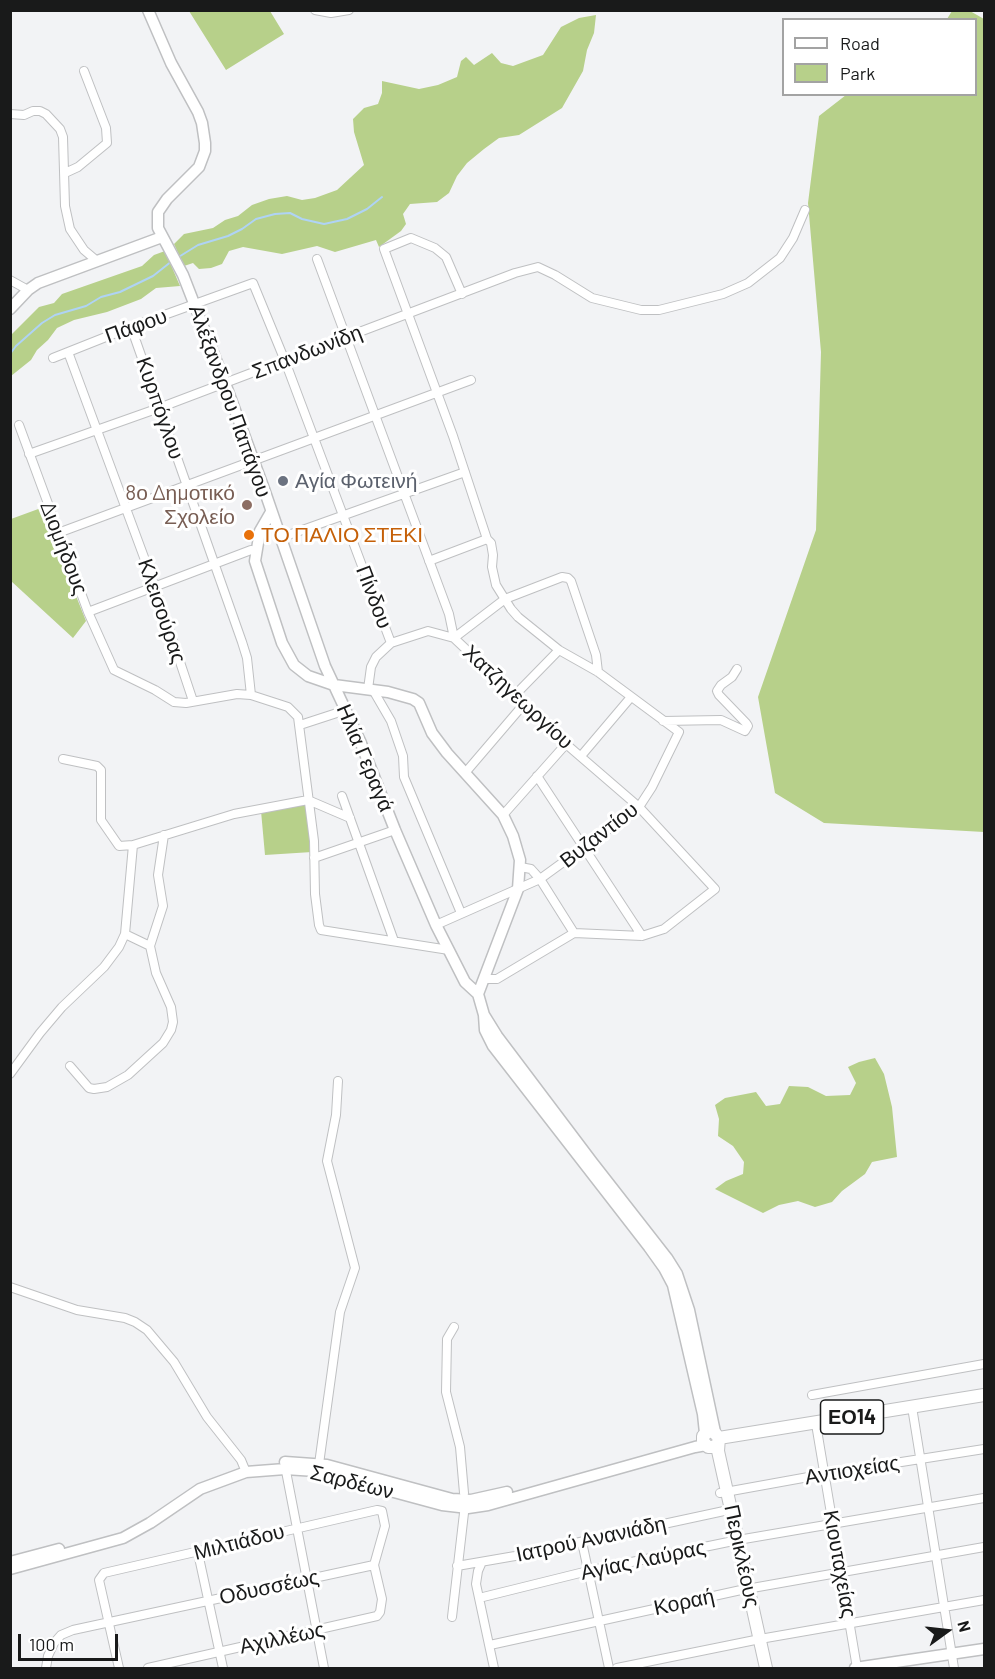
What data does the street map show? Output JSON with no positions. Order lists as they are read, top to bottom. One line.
{"streets":{"main road":["ΕΟ14","Σαρδέων","Περικλέους"],"street":["Πάφου","Σπανδωνίδη","Αλέξανδρου Παπάγου","Κυρπόγλου","Διομήδους","Πίνδου","Κλεισούρας","Χατζηγεωργίου","Ηλία Γεραγά","Βυζαντίου","Αντιοχείας","Ιατρού Ανανιάδη","Μιλτιάδου","Αγίας Λαύρας","Κιουταχείας","Οδυσσέως","Κοραή","Αχιλλέως"]},"crossings":[["Πάφου","Αλέξανδρου Παπάγου"],["Πάφου","Κυρπόγλου"],["Πάφου","Πίνδου"],["Πάφου","Κλεισούρας"],["Σπανδωνίδη","Αλέξανδρου Παπάγου"],["Σπανδωνίδη","Κυρπόγλου"],["Σπανδωνίδη","Διομήδους"],["Σπανδωνίδη","Πίνδου"],["Σπανδωνίδη","Κλεισούρας"],["Σπανδωνίδη","Χατζηγεωργίου"],["Αλέξανδρου Παπάγου","Ηλία Γεραγά"],["Αλέξανδρου Παπάγου","Βυζαντίου"],["Διομήδους","Κλεισούρας"],["Χατζηγεωργίου","Βυζαντίου"],["Ηλία Γεραγά","Βυζαντίου"],["Αντιοχείας","Περικλέους"],["Αντιοχείας","Κιουταχείας"],["Σαρδέων","Περικλέους"],["Σαρδέων","Κιουταχείας"],["Ιατρού Ανανιάδη","Περικλέους"],["Μιλτιάδου","Οδυσσέως"],["Μιλτιάδου","Αχιλλέως"],["Περικλέους","Αγίας Λαύρας"],["Περικλέους","Κοραή"],["Αγίας Λαύρας","Κιουταχείας"],["Κιουταχείας","Κοραή"],["Οδυσσέως","Αχιλλέως"]],"places":["Αγία Φωτεινή","8ο Δημοτικό Σχολείο","ΤΟ ΠΑΛΙΟ ΣΤΕΚΙ"],"legend":["Road","Park"],"scale_bar":"100 m","north":"right"}
